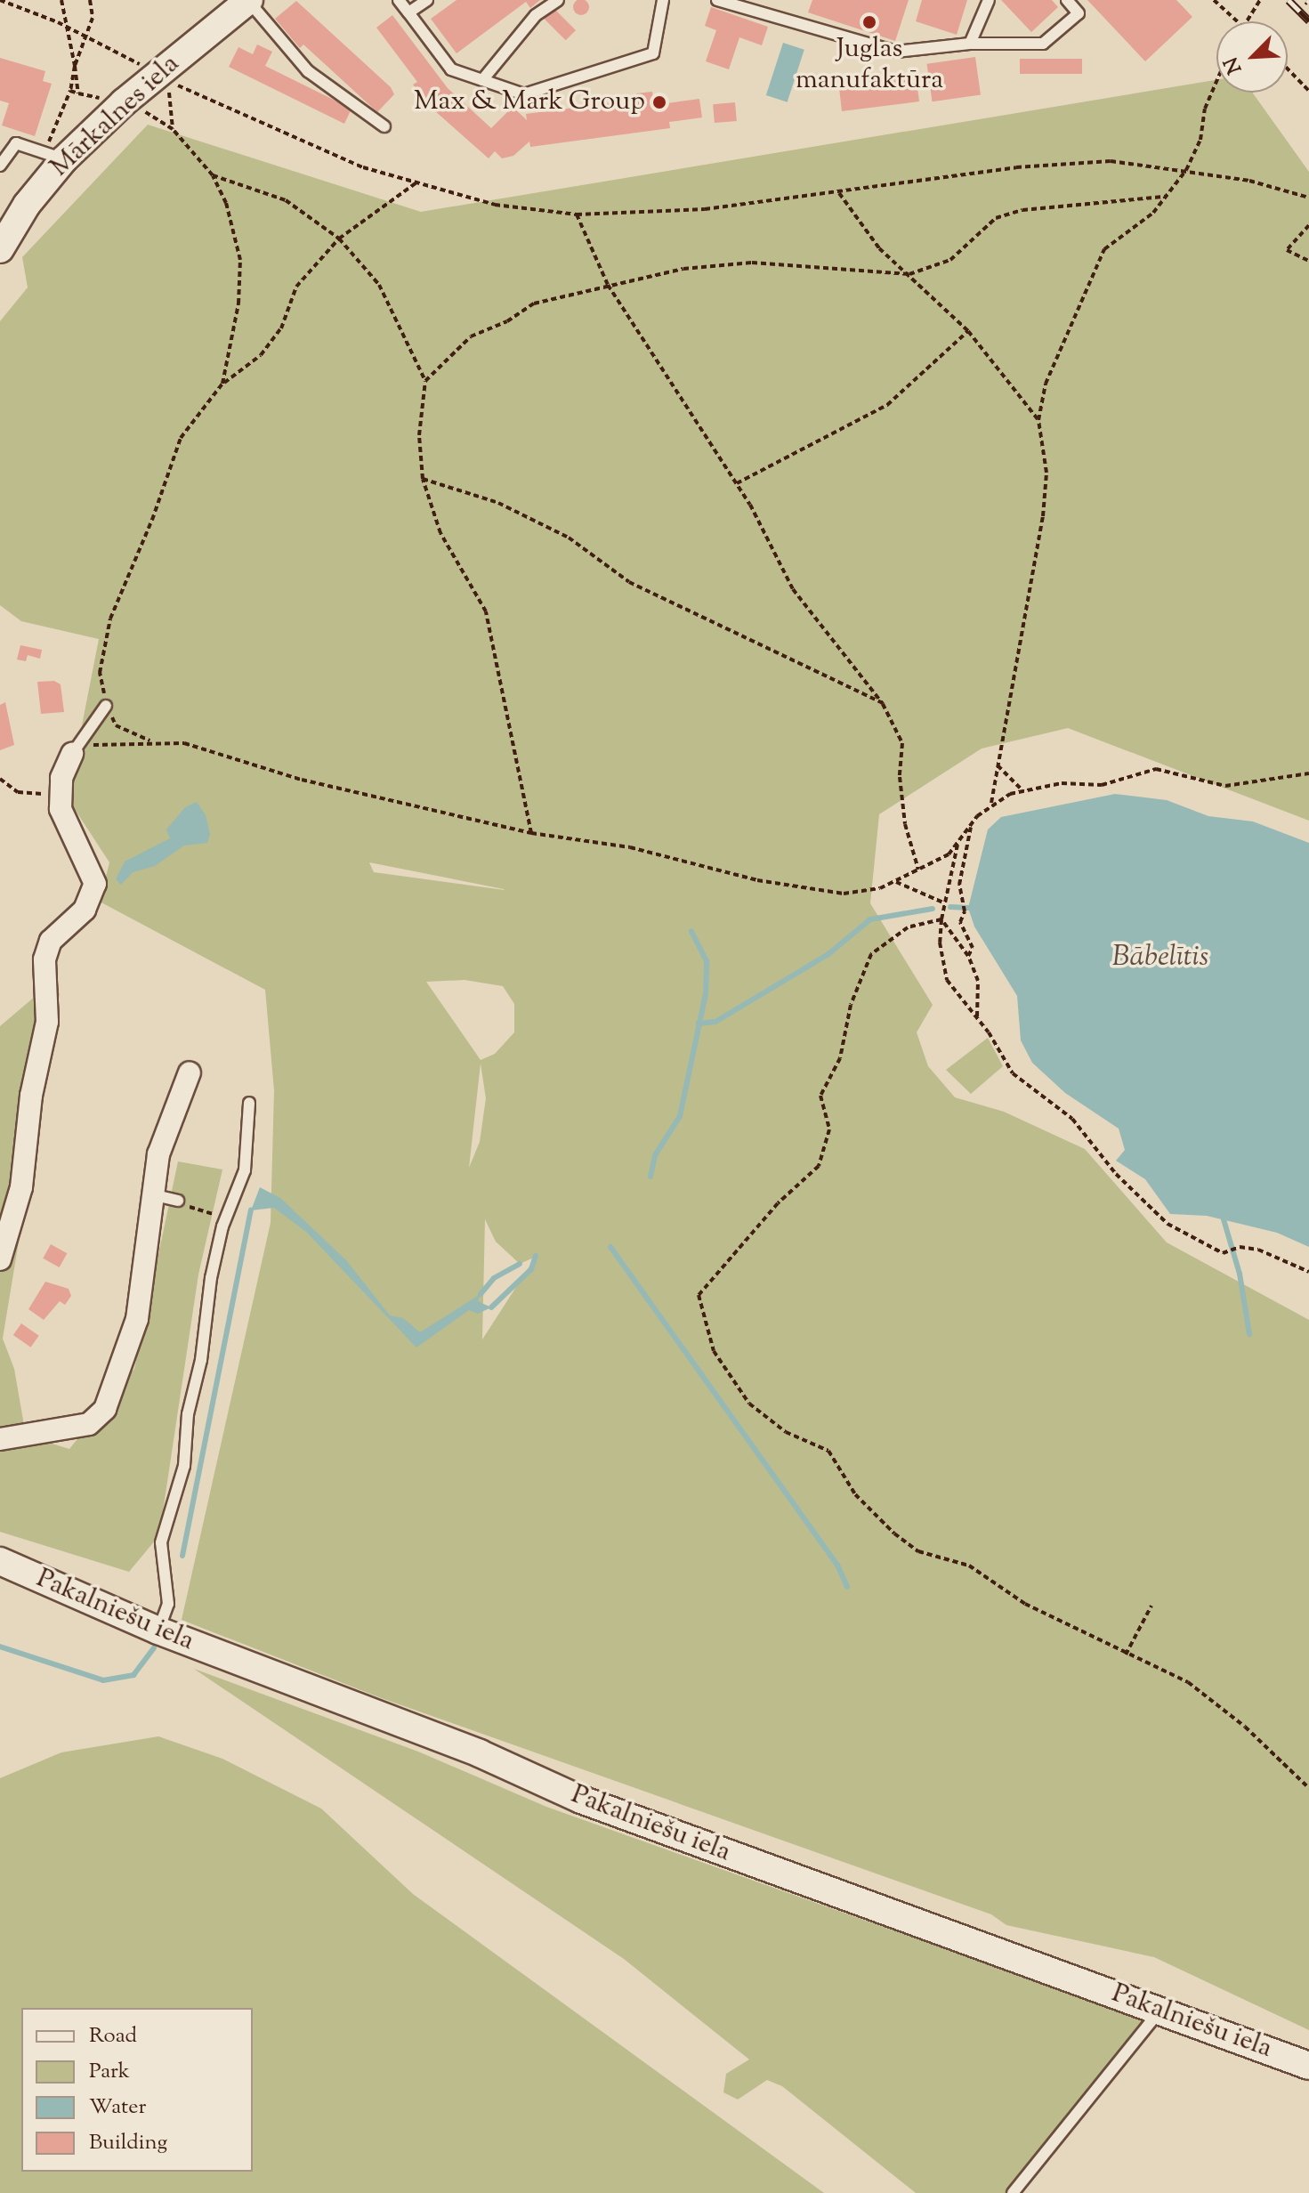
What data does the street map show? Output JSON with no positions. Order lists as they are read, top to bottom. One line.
{"streets":{"street":["Mārkalnes iela","Pakalniešu iela"]},"water":["Bābelītis"],"places":["Juglas manufaktūra","Max & Mark Group"],"legend":["Road","Park","Water","Building"],"north":"bottom left"}
